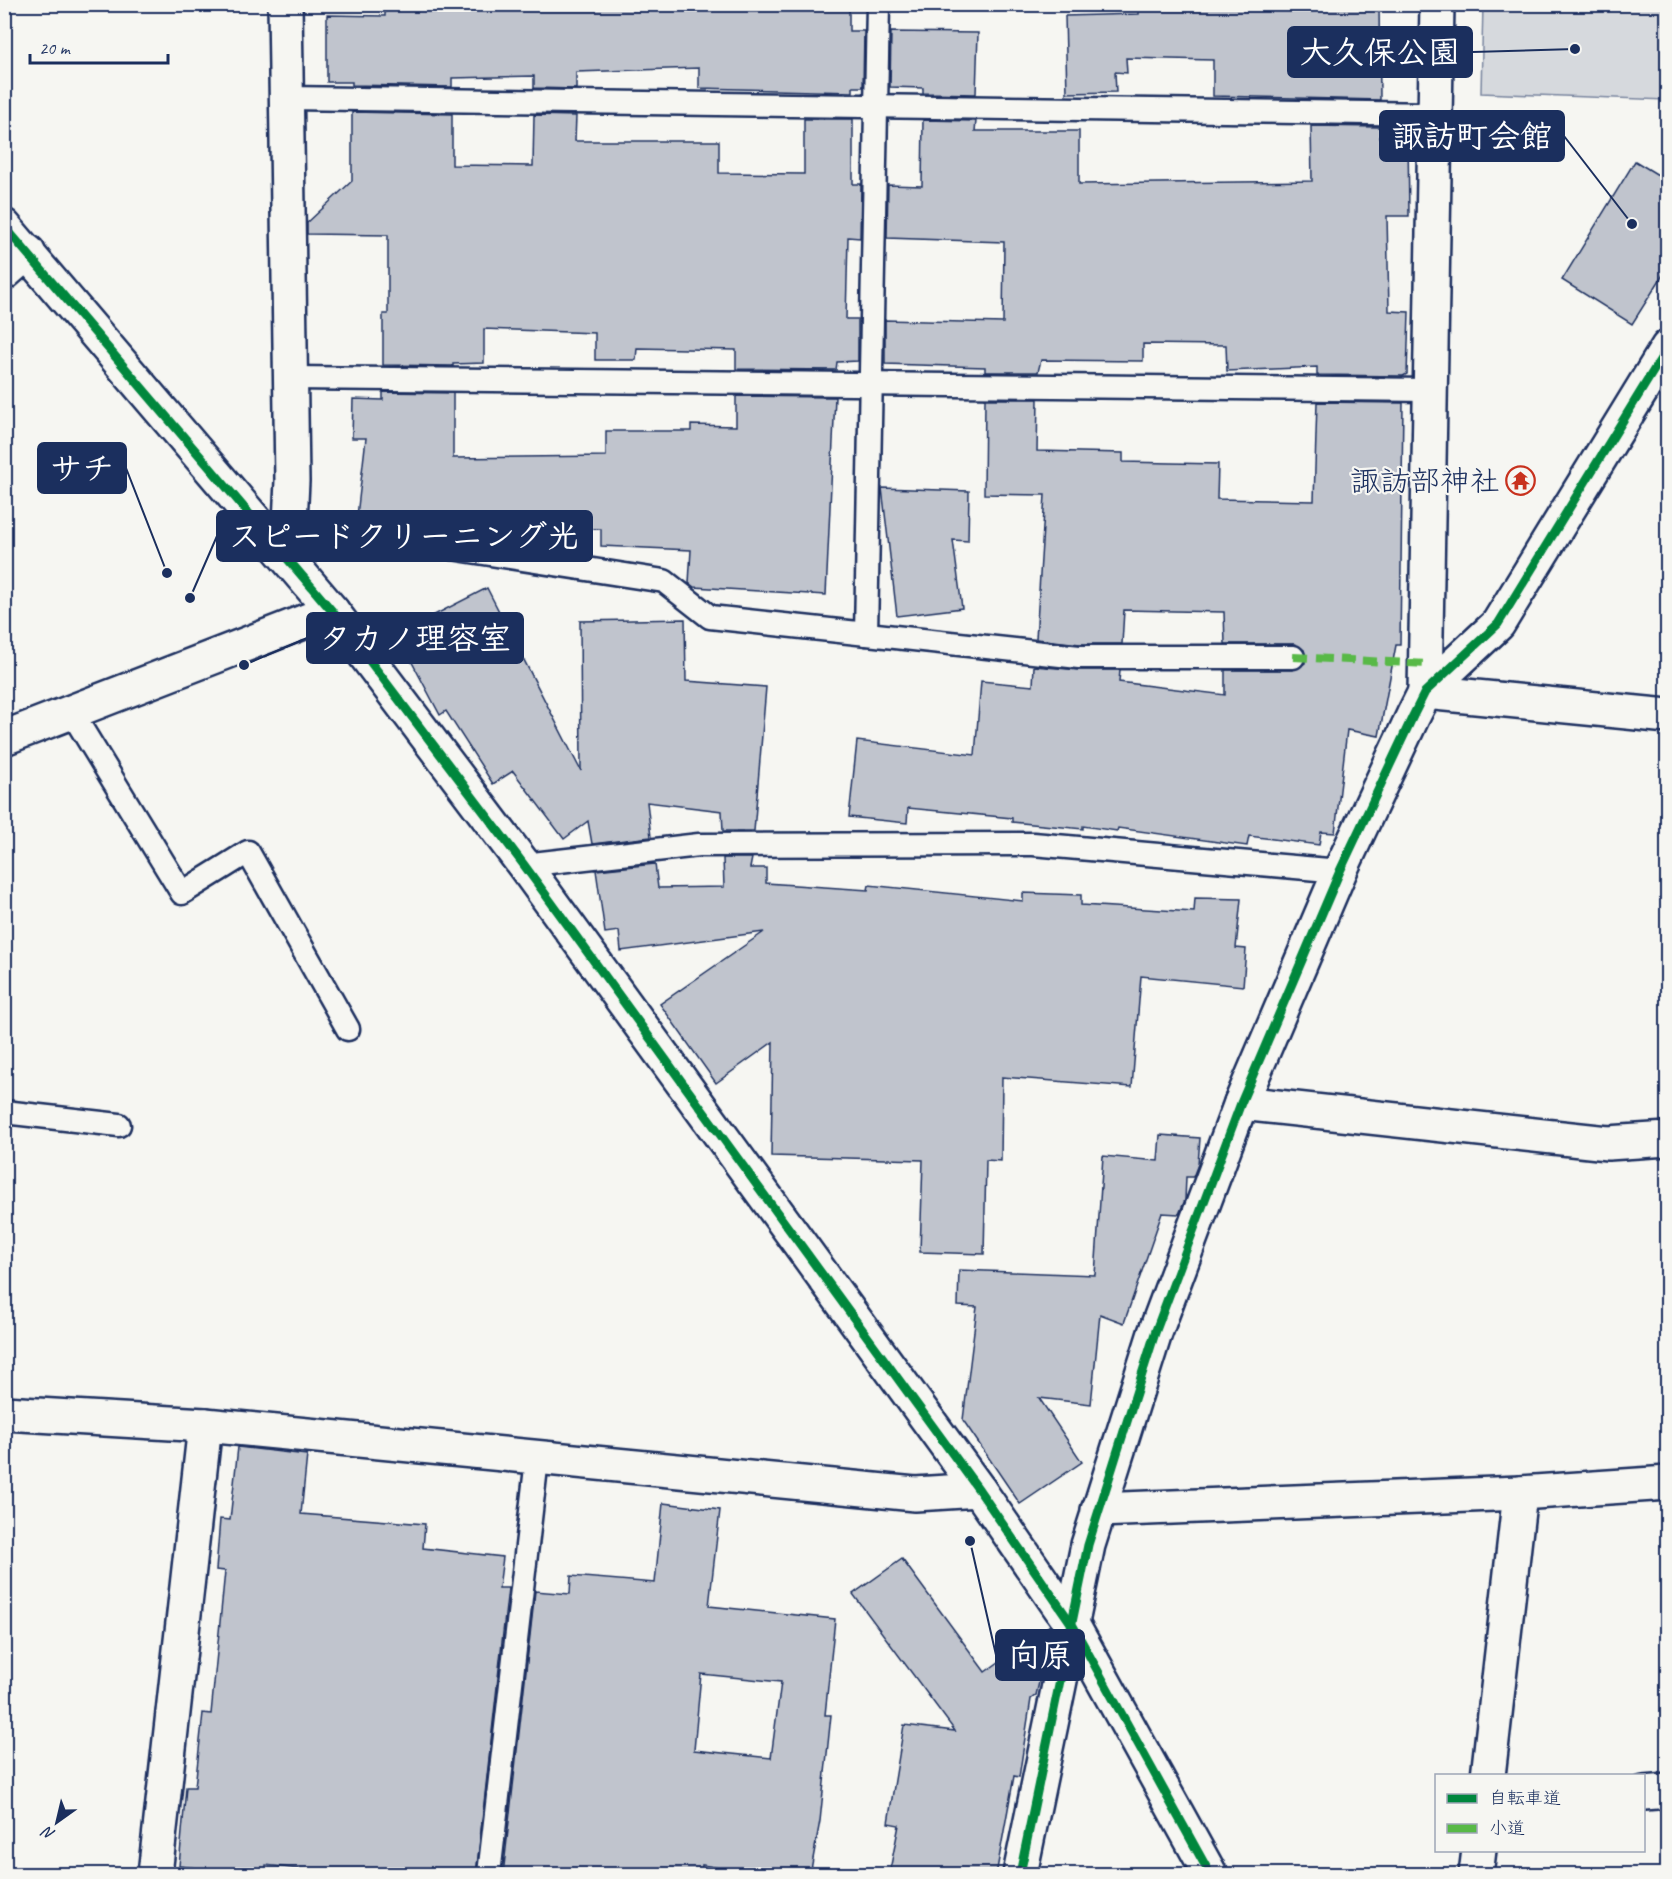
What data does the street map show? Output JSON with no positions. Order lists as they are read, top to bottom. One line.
{"places":{"other":["大久保公園","諏訪町会館","サチ","スピードクリーニング光","タカノ理容室","向原"],"temple":["諏訪部神社"]},"legend":["自転車道","小道"],"scale_bar":"20 m","north":"bottom left"}
